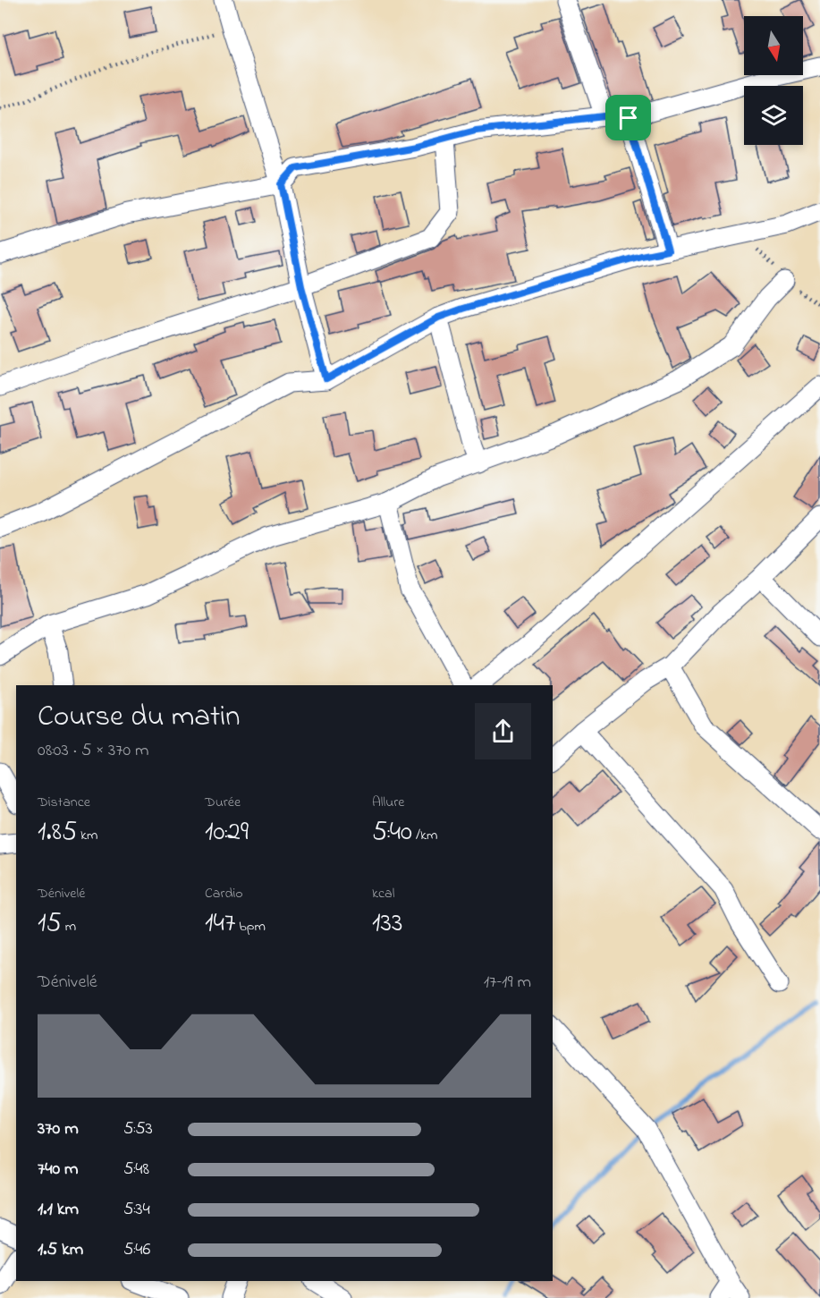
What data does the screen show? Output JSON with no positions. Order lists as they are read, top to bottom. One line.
{"north":"bottom","page":{"heading":["Course du matin","08:03 · 5 × 370 m"],"stats":[["Distance","1.85 km"],["Durée","10:29"],["Allure","5:40 /km"],["Dénivelé","15 m"],["Cardio","147 bpm"],["kcal","133"]],"chart":["Dénivelé","17–19 m"],"list":[{"name":"370 m","note":"5:53"},{"name":"740 m","note":"5:48"},{"name":"1.1 km","note":"5:34"},{"name":"1.5 km","note":"5:46"}]}}
